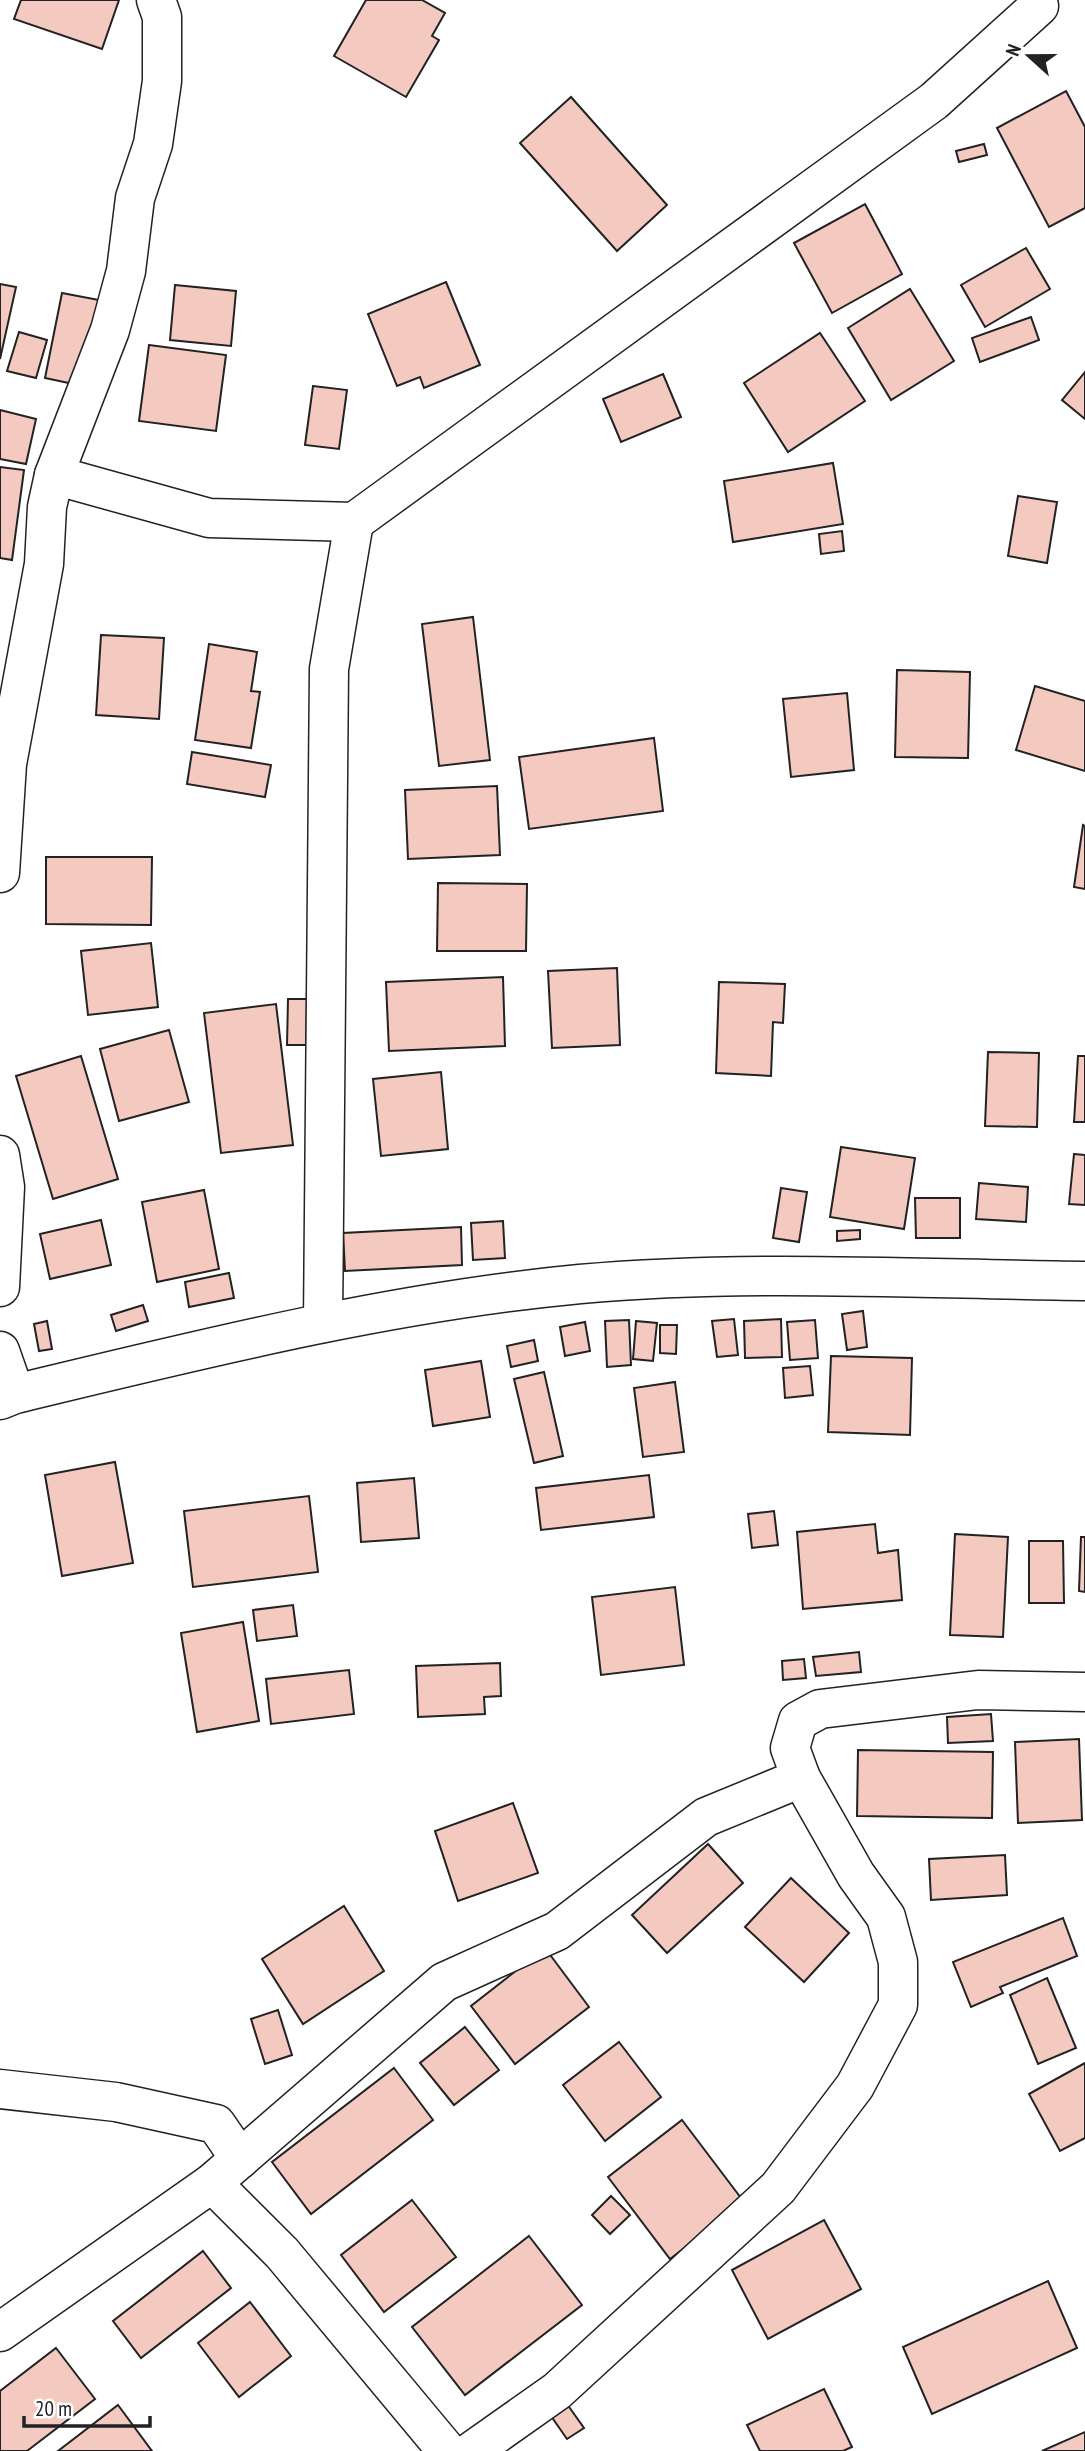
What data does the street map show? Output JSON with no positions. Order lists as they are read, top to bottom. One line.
{"scale_bar":"20 m","north":"left"}
